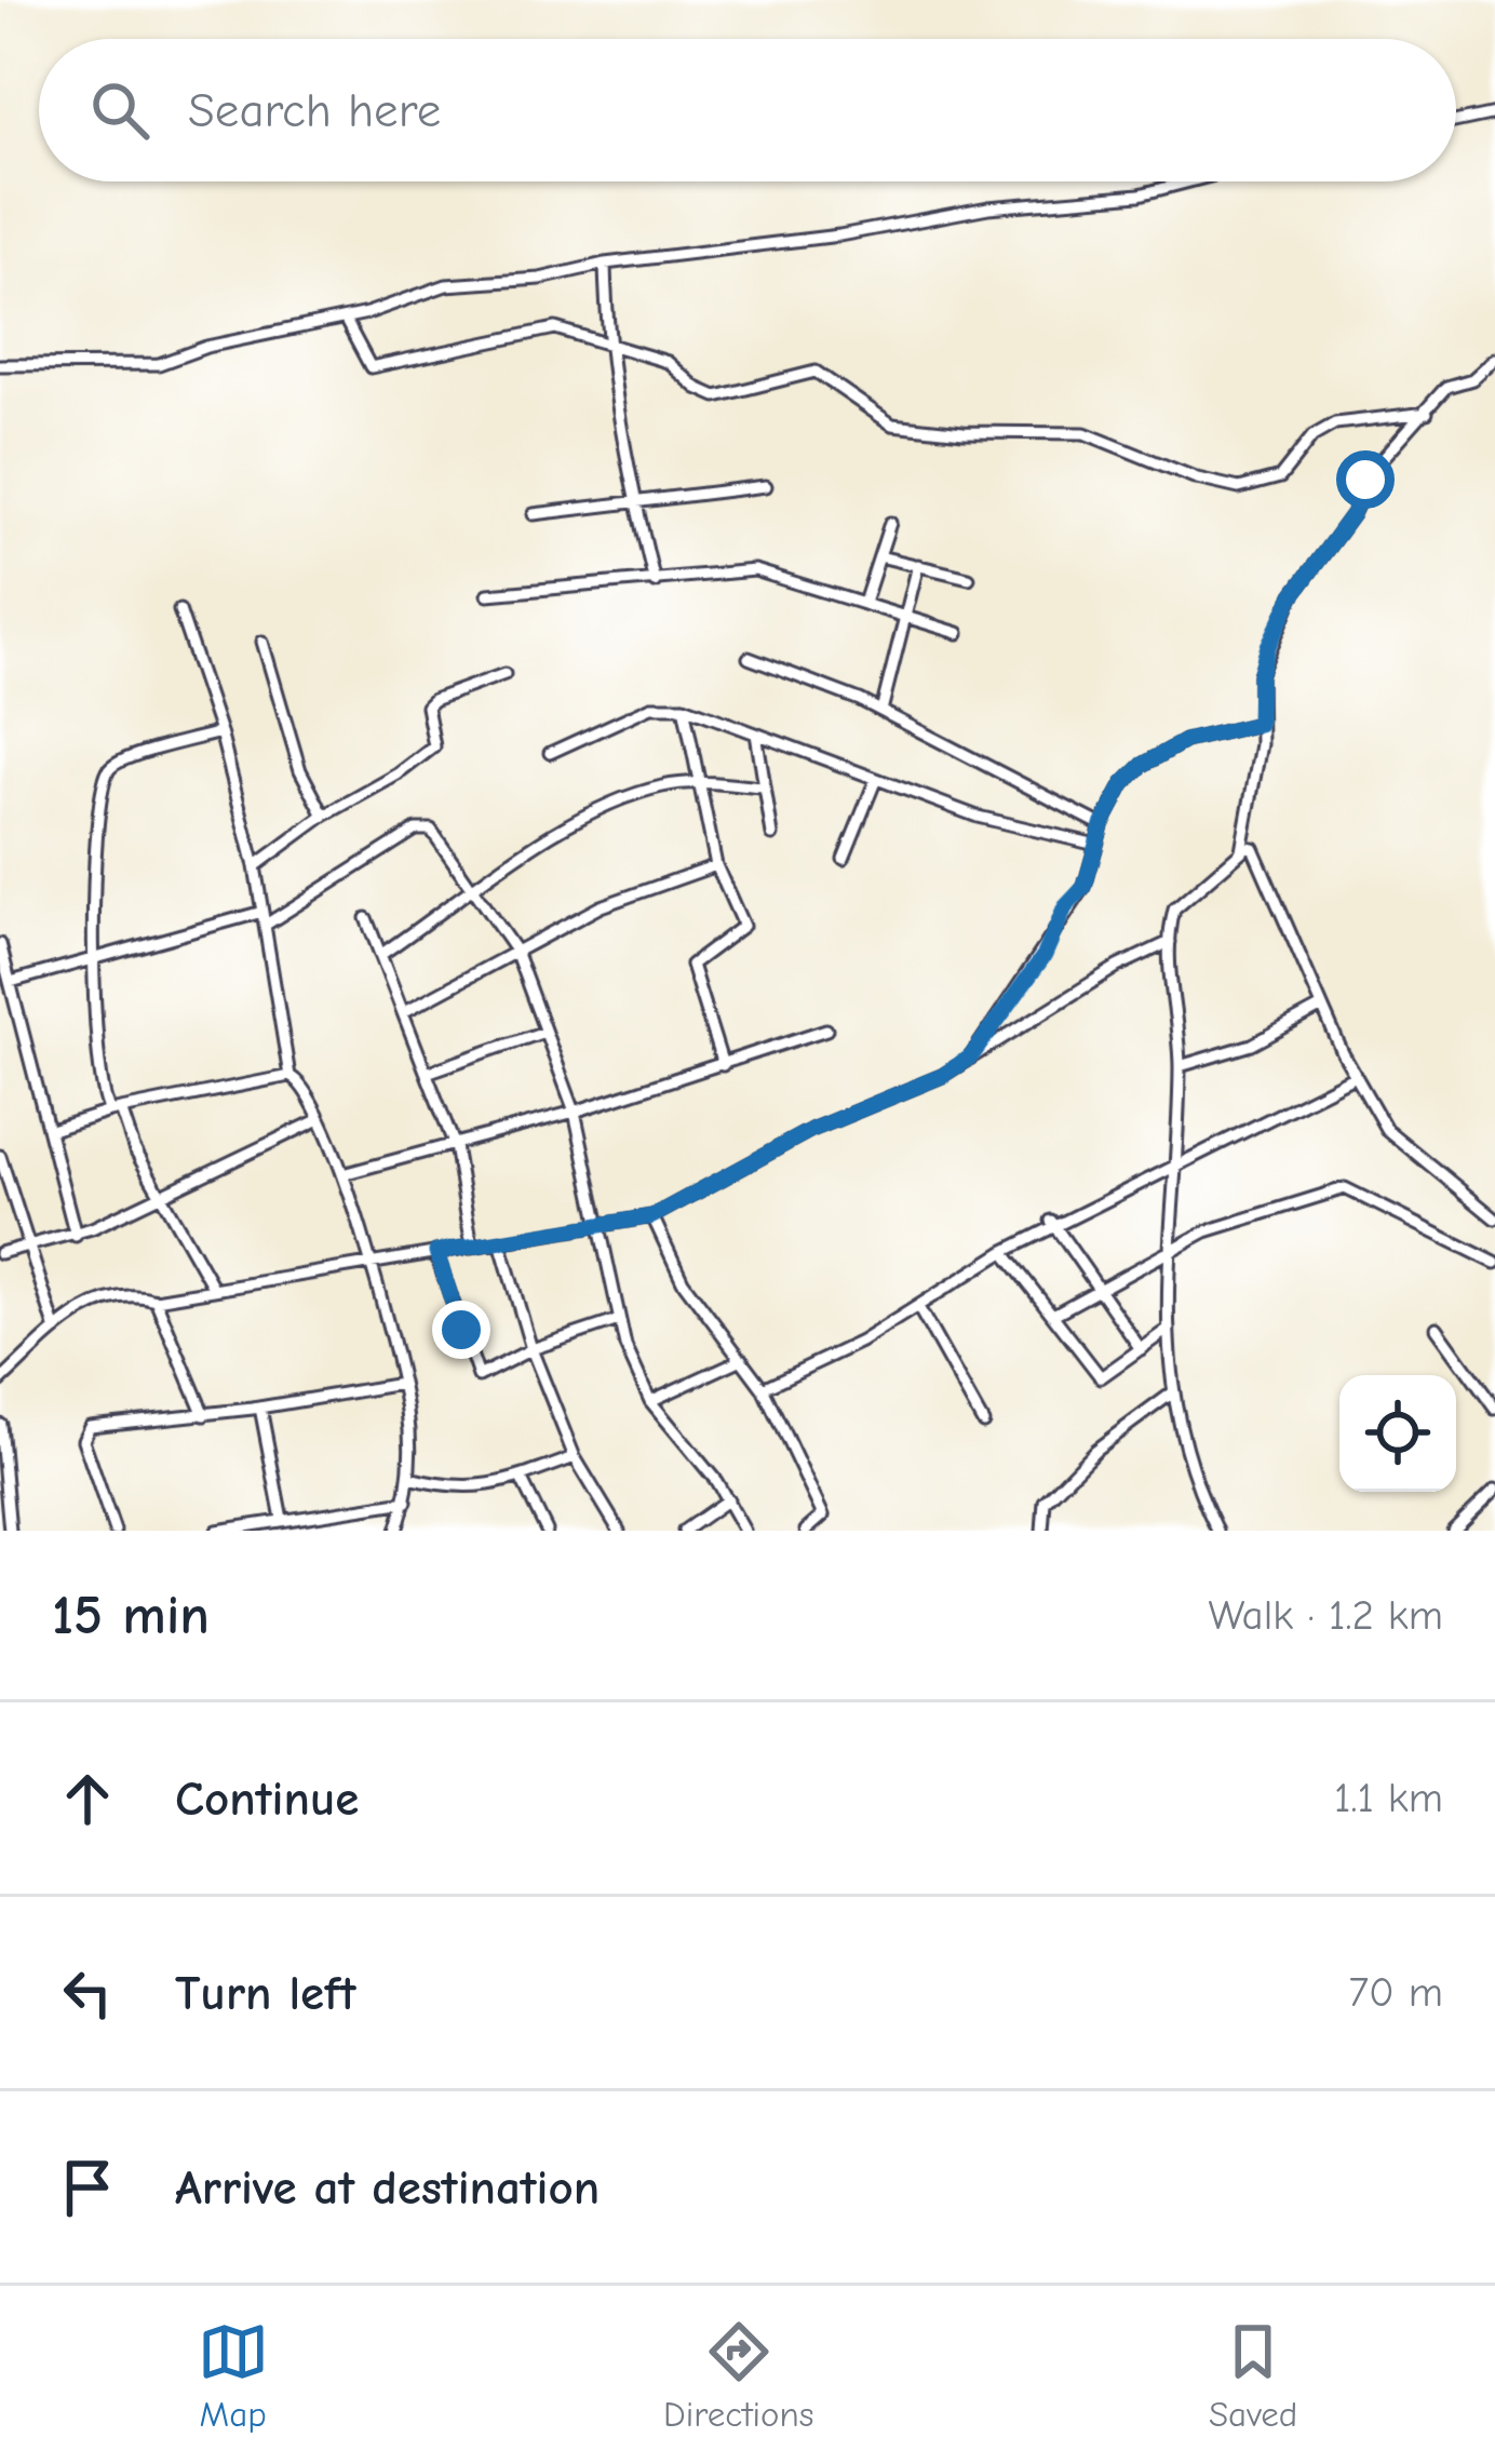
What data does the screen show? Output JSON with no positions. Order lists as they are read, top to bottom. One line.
{"page":{"search":"Search here","heading":["15 min","Walk · 1.2 km"],"list":[["Continue","1.1 km"],["Turn left","70 m"],"Arrive at destination"],"nav":["Map","Directions","Saved"]}}
